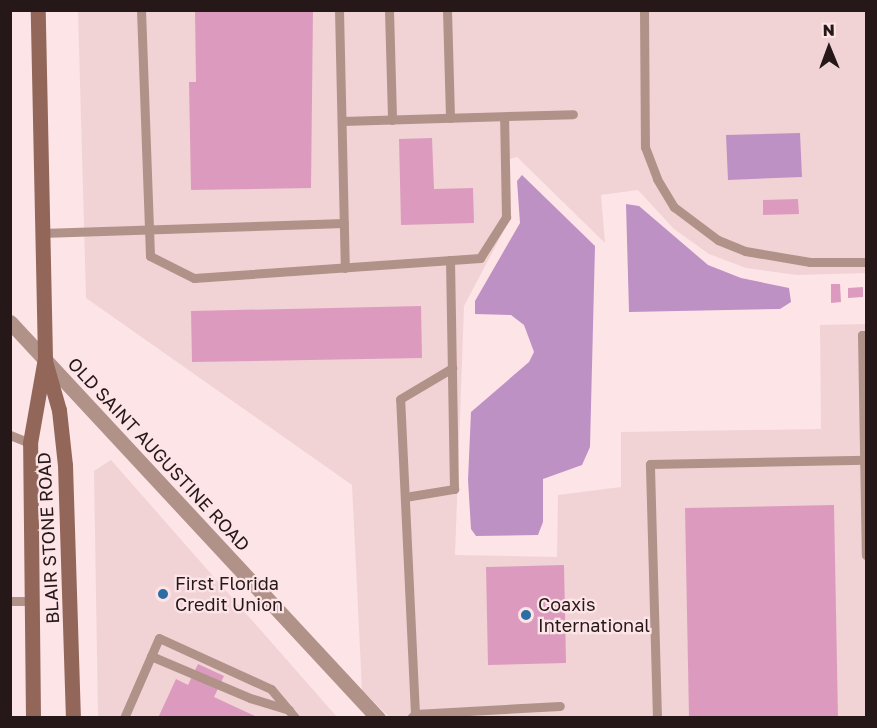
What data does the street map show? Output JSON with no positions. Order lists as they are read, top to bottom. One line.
{"streets":{"main road":["BLAIR STONE ROAD"],"street":["OLD SAINT AUGUSTINE ROAD"]},"crossings":[["OLD SAINT AUGUSTINE ROAD","BLAIR STONE ROAD"]],"places":["First Florida Credit Union","Coaxis International"],"north":"top"}
